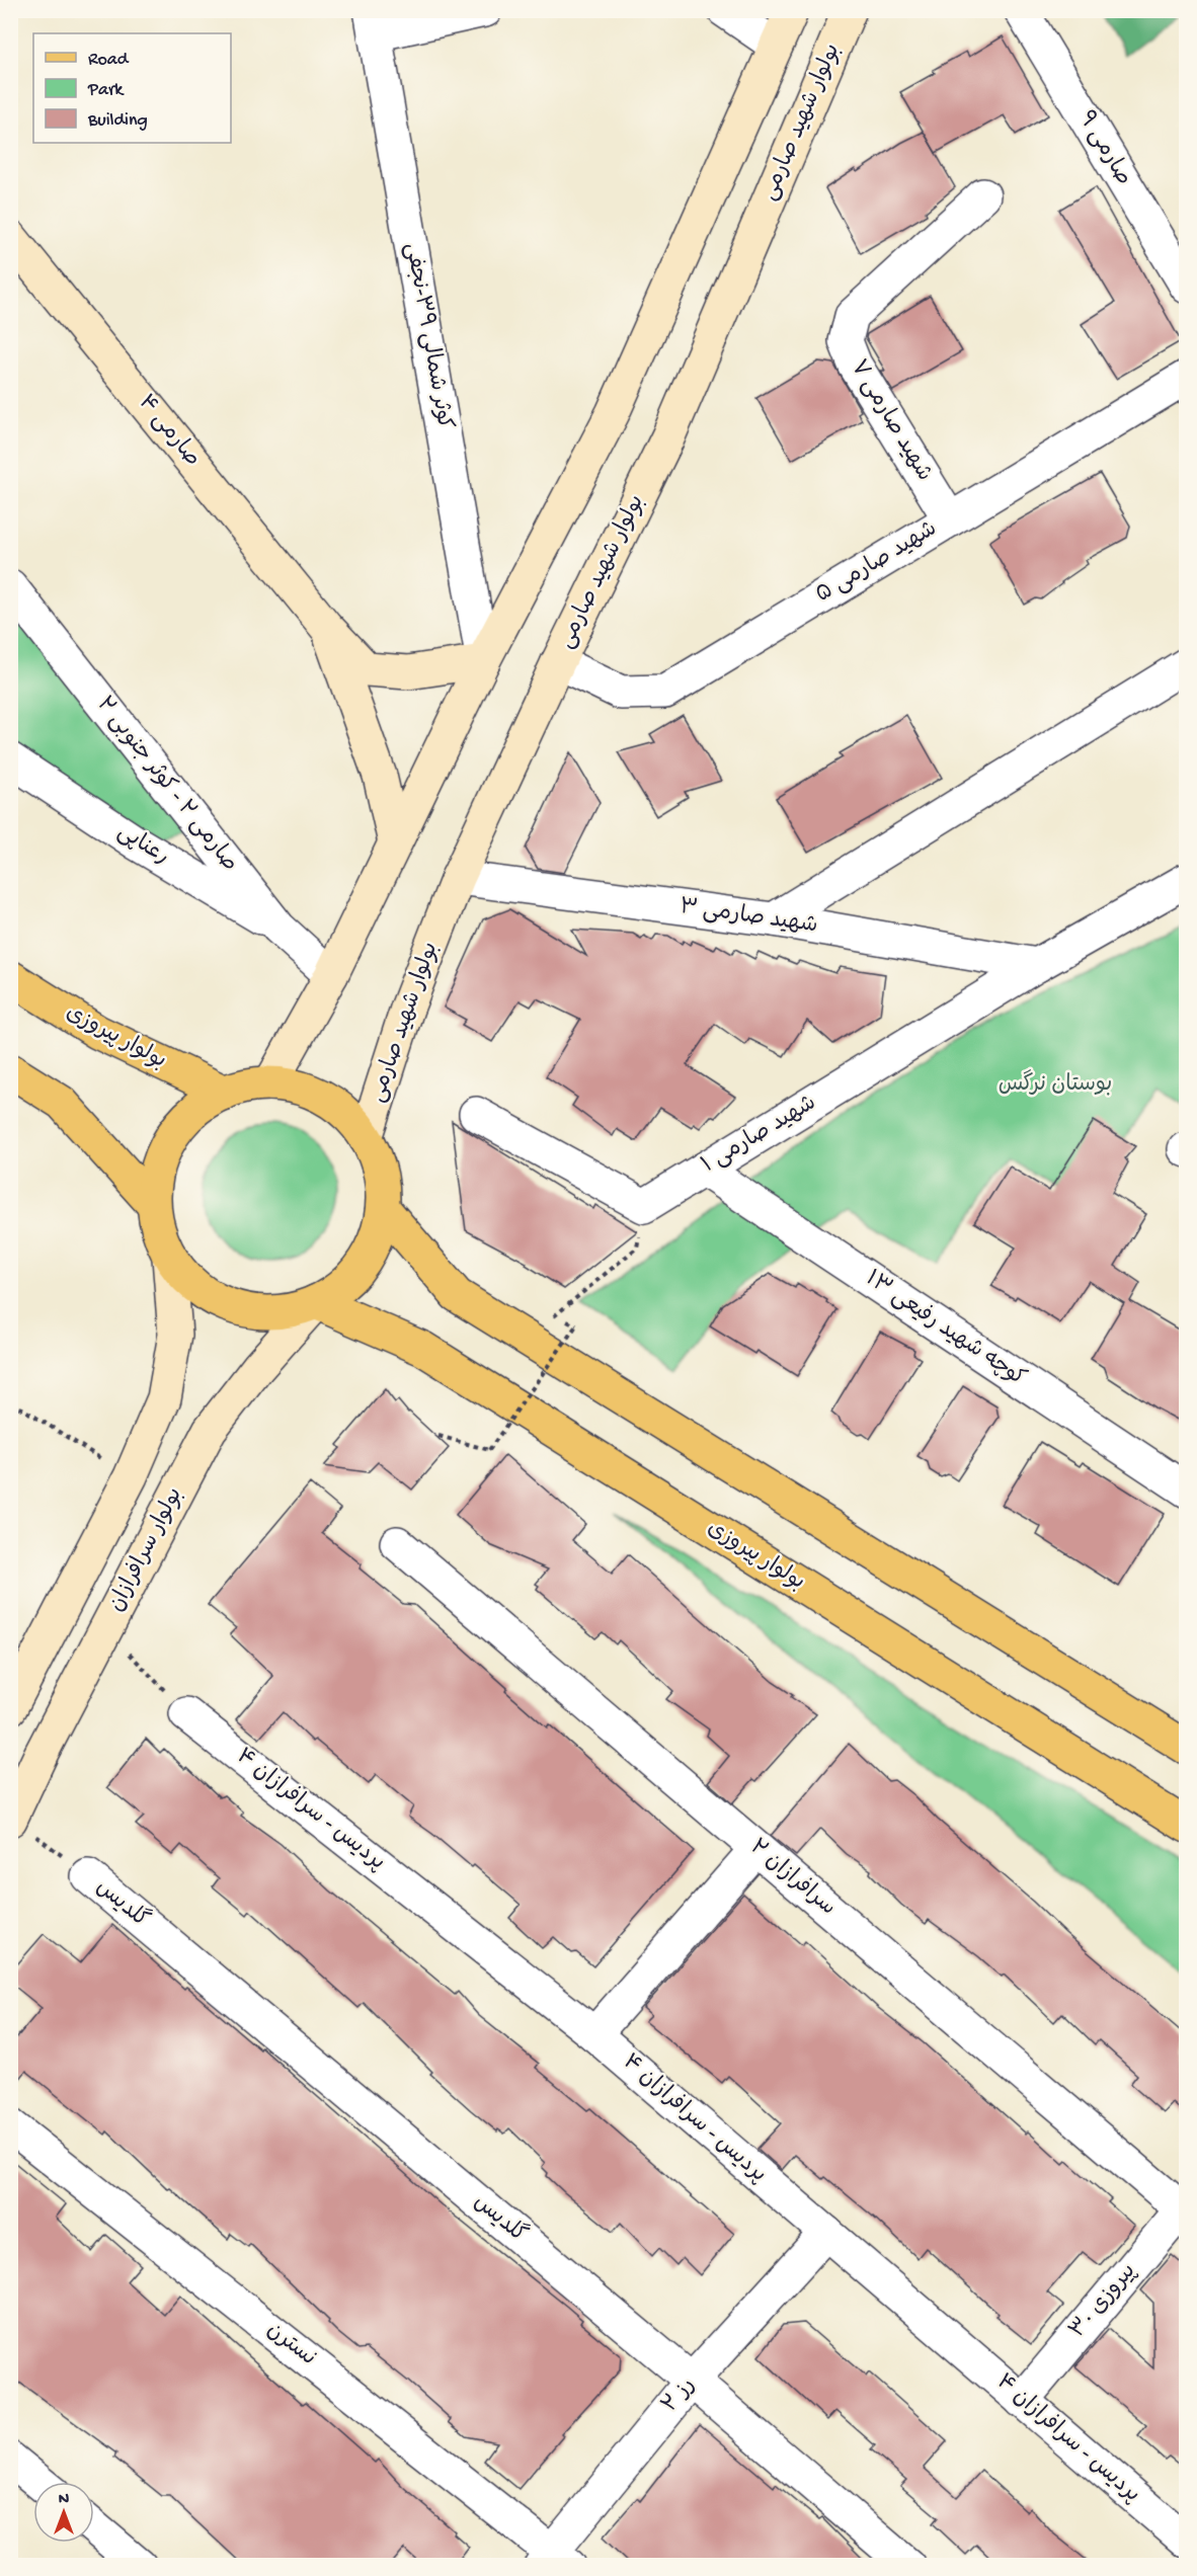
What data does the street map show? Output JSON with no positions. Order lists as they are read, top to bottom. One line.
{"streets":{"main road":["بولوار شهید صارمی","صارمی ۴","بولوار پیروزی","بولوار سرافرازان"],"street":["صارمی ۹","کوثر شمالی ۳۹-نجفی","شهید صارمی ۷","شهید صارمی ۵","صارمی ۲ - کوثر جنوبی ۲","رعناپی","شهید صارمی ۳","شهید صارمی ۱","کوچه شهید رفیعی ۱۳","پردیس - سرافرازان ۴","سرافرازان ۲","گلدیس","پیروزی ۳۰","نسترن","رز ۲"]},"crossings":[["بولوار شهید صارمی","شهید صارمی ۵"],["بولوار شهید صارمی","شهید صارمی ۳"],["کوثر شمالی ۳۹-نجفی","صارمی ۴"],["شهید صارمی ۷","شهید صارمی ۵"],["صارمی ۲ - کوثر جنوبی ۲","رعناپی"],["شهید صارمی ۳","شهید صارمی ۱"],["بولوار پیروزی","بولوار سرافرازان"],["شهید صارمی ۱","کوچه شهید رفیعی ۱۳"],["پردیس - سرافرازان ۴","پیروزی ۳۰"],["پردیس - سرافرازان ۴","رز ۲"],["سرافرازان ۲","پیروزی ۳۰"],["گلدیس","رز ۲"],["نسترن","رز ۲"]],"parks":["بوستان نرگس"],"legend":["Road","Park","Building"],"north":"top"}
